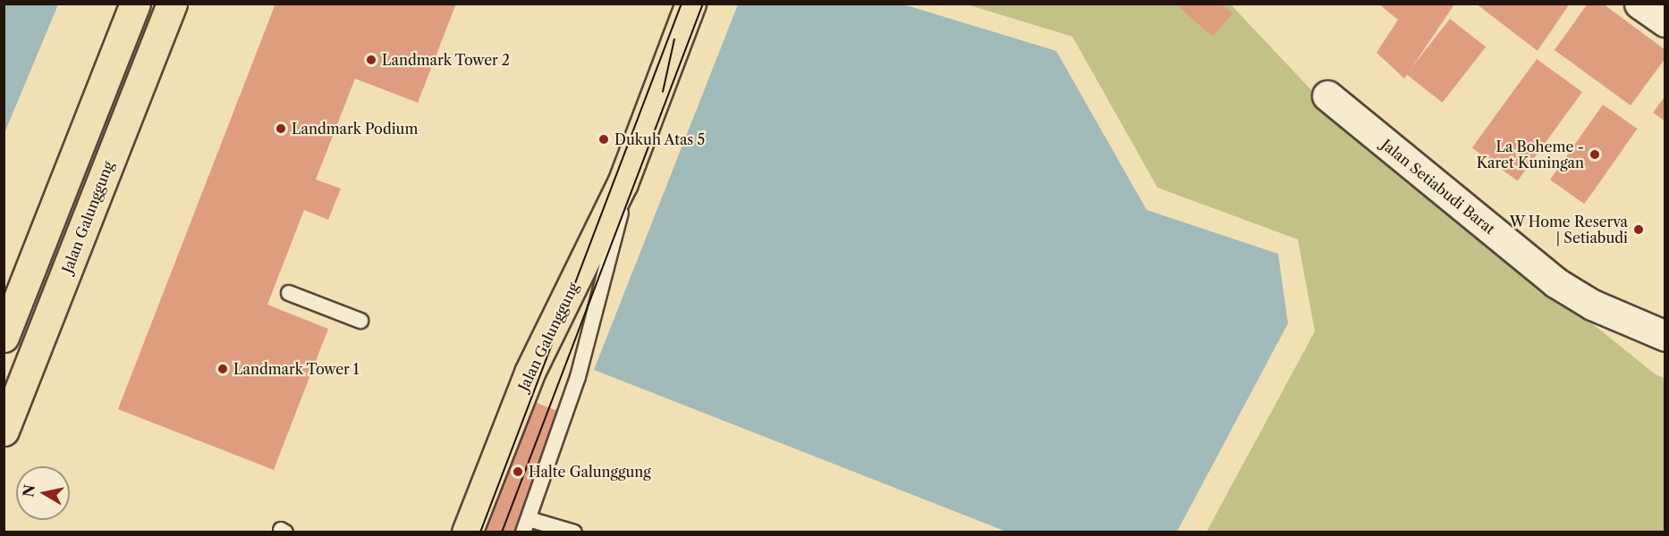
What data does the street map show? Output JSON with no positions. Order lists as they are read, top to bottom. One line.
{"streets":{"main road":["Jalan Galunggung"],"street":["Jalan Setiabudi Barat"]},"places":["Landmark Tower 2","Landmark Podium","Dukuh Atas 5","La Boheme - Karet Kuningan","W Home Reserva | Setiabudi","Landmark Tower 1","Halte Galunggung"],"north":"left"}
